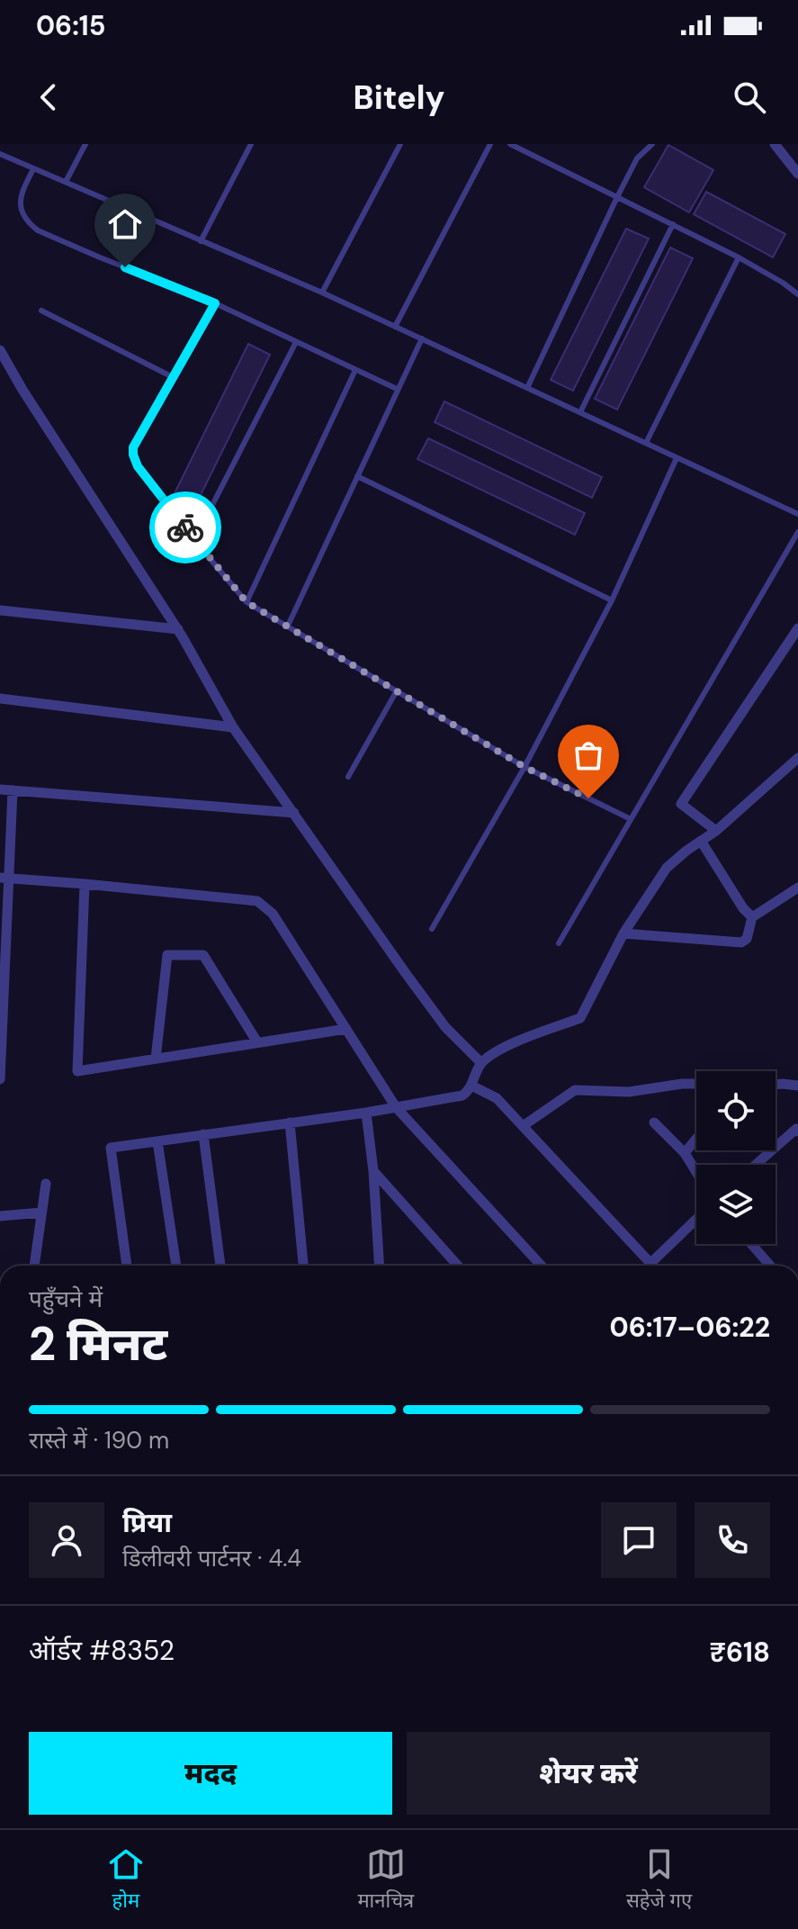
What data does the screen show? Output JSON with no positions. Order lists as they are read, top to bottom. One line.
{"page":{"status":"06:15","header":"Bitely","heading":["2 मिनट","पहुँचने में","06:17–06:22"],"panel":["प्रिया","डिलीवरी पार्टनर · 4.4","ऑर्डर #8352","₹618"],"bar":"रास्ते में · 190 m","buttons":["मदद","शेयर करें"],"tabs":["होम","मानचित्र","सहेजे गए"]}}
